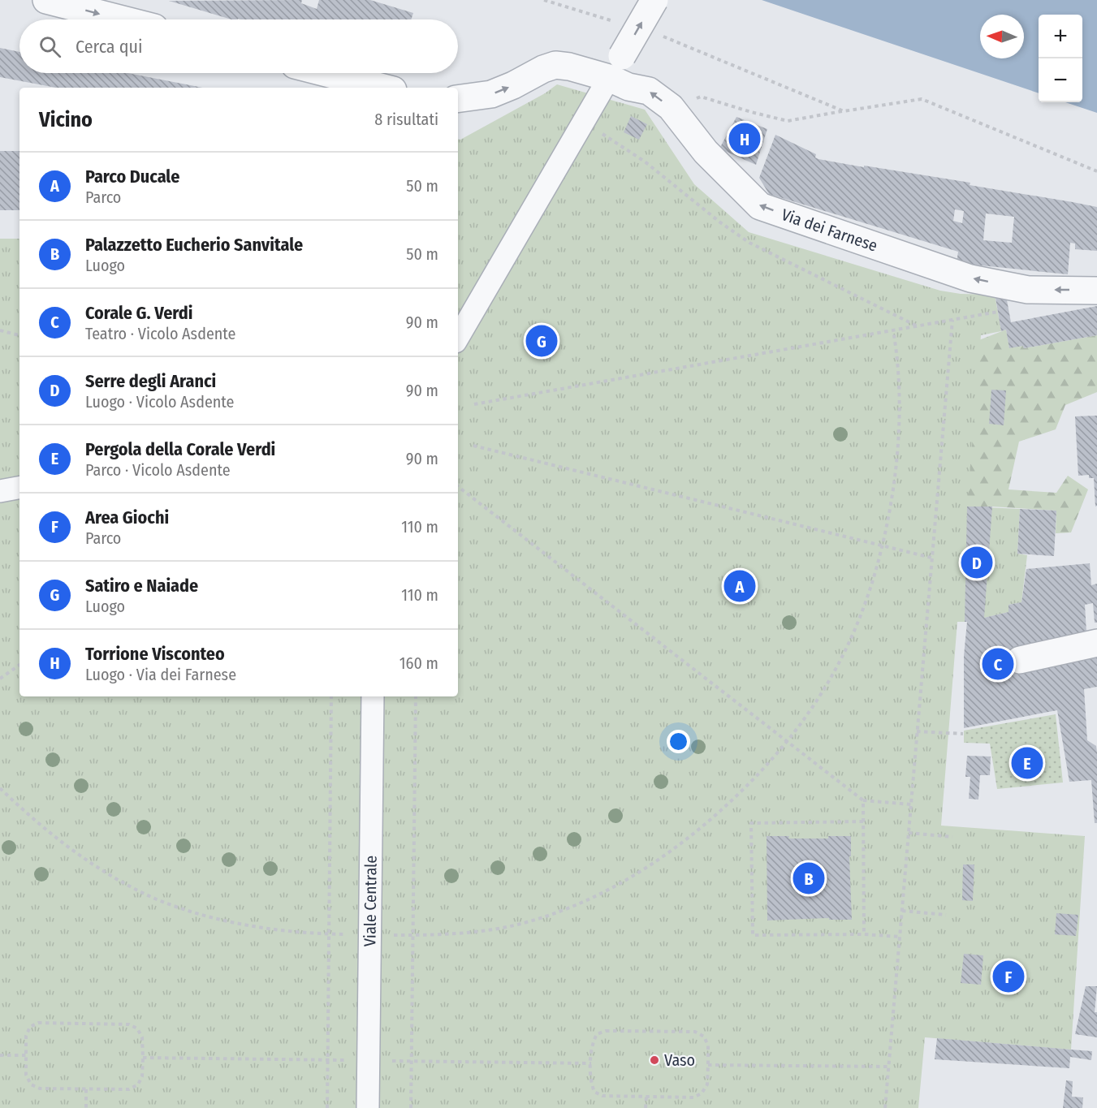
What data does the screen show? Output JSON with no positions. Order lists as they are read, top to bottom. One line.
{"streets":{"street":["Via dei Farnese","Viale Centrale"]},"places":["Vaso"],"north":"left","page":{"map_buttons":["+","−"],"search":"Cerca qui","heading":["Vicino","8 risultati"],"pins":["H","G","D","A","C","E","B","F"],"list":[{"mark":"A","name":"Parco Ducale","note":"Parco","value":"50 m"},{"mark":"B","name":"Palazzetto Eucherio Sanvitale","note":"Luogo","value":"50 m"},{"mark":"C","name":"Corale G. Verdi","note":"Teatro · Vicolo Asdente","value":"90 m"},{"mark":"D","name":"Serre degli Aranci","note":"Luogo · Vicolo Asdente","value":"90 m"},{"mark":"E","name":"Pergola della Corale Verdi","note":"Parco · Vicolo Asdente","value":"90 m"},{"mark":"F","name":"Area Giochi","note":"Parco","value":"110 m"},{"mark":"G","name":"Satiro e Naiade","note":"Luogo","value":"110 m"},{"mark":"H","name":"Torrione Visconteo","note":"Luogo · Via dei Farnese","value":"160 m"}]}}
